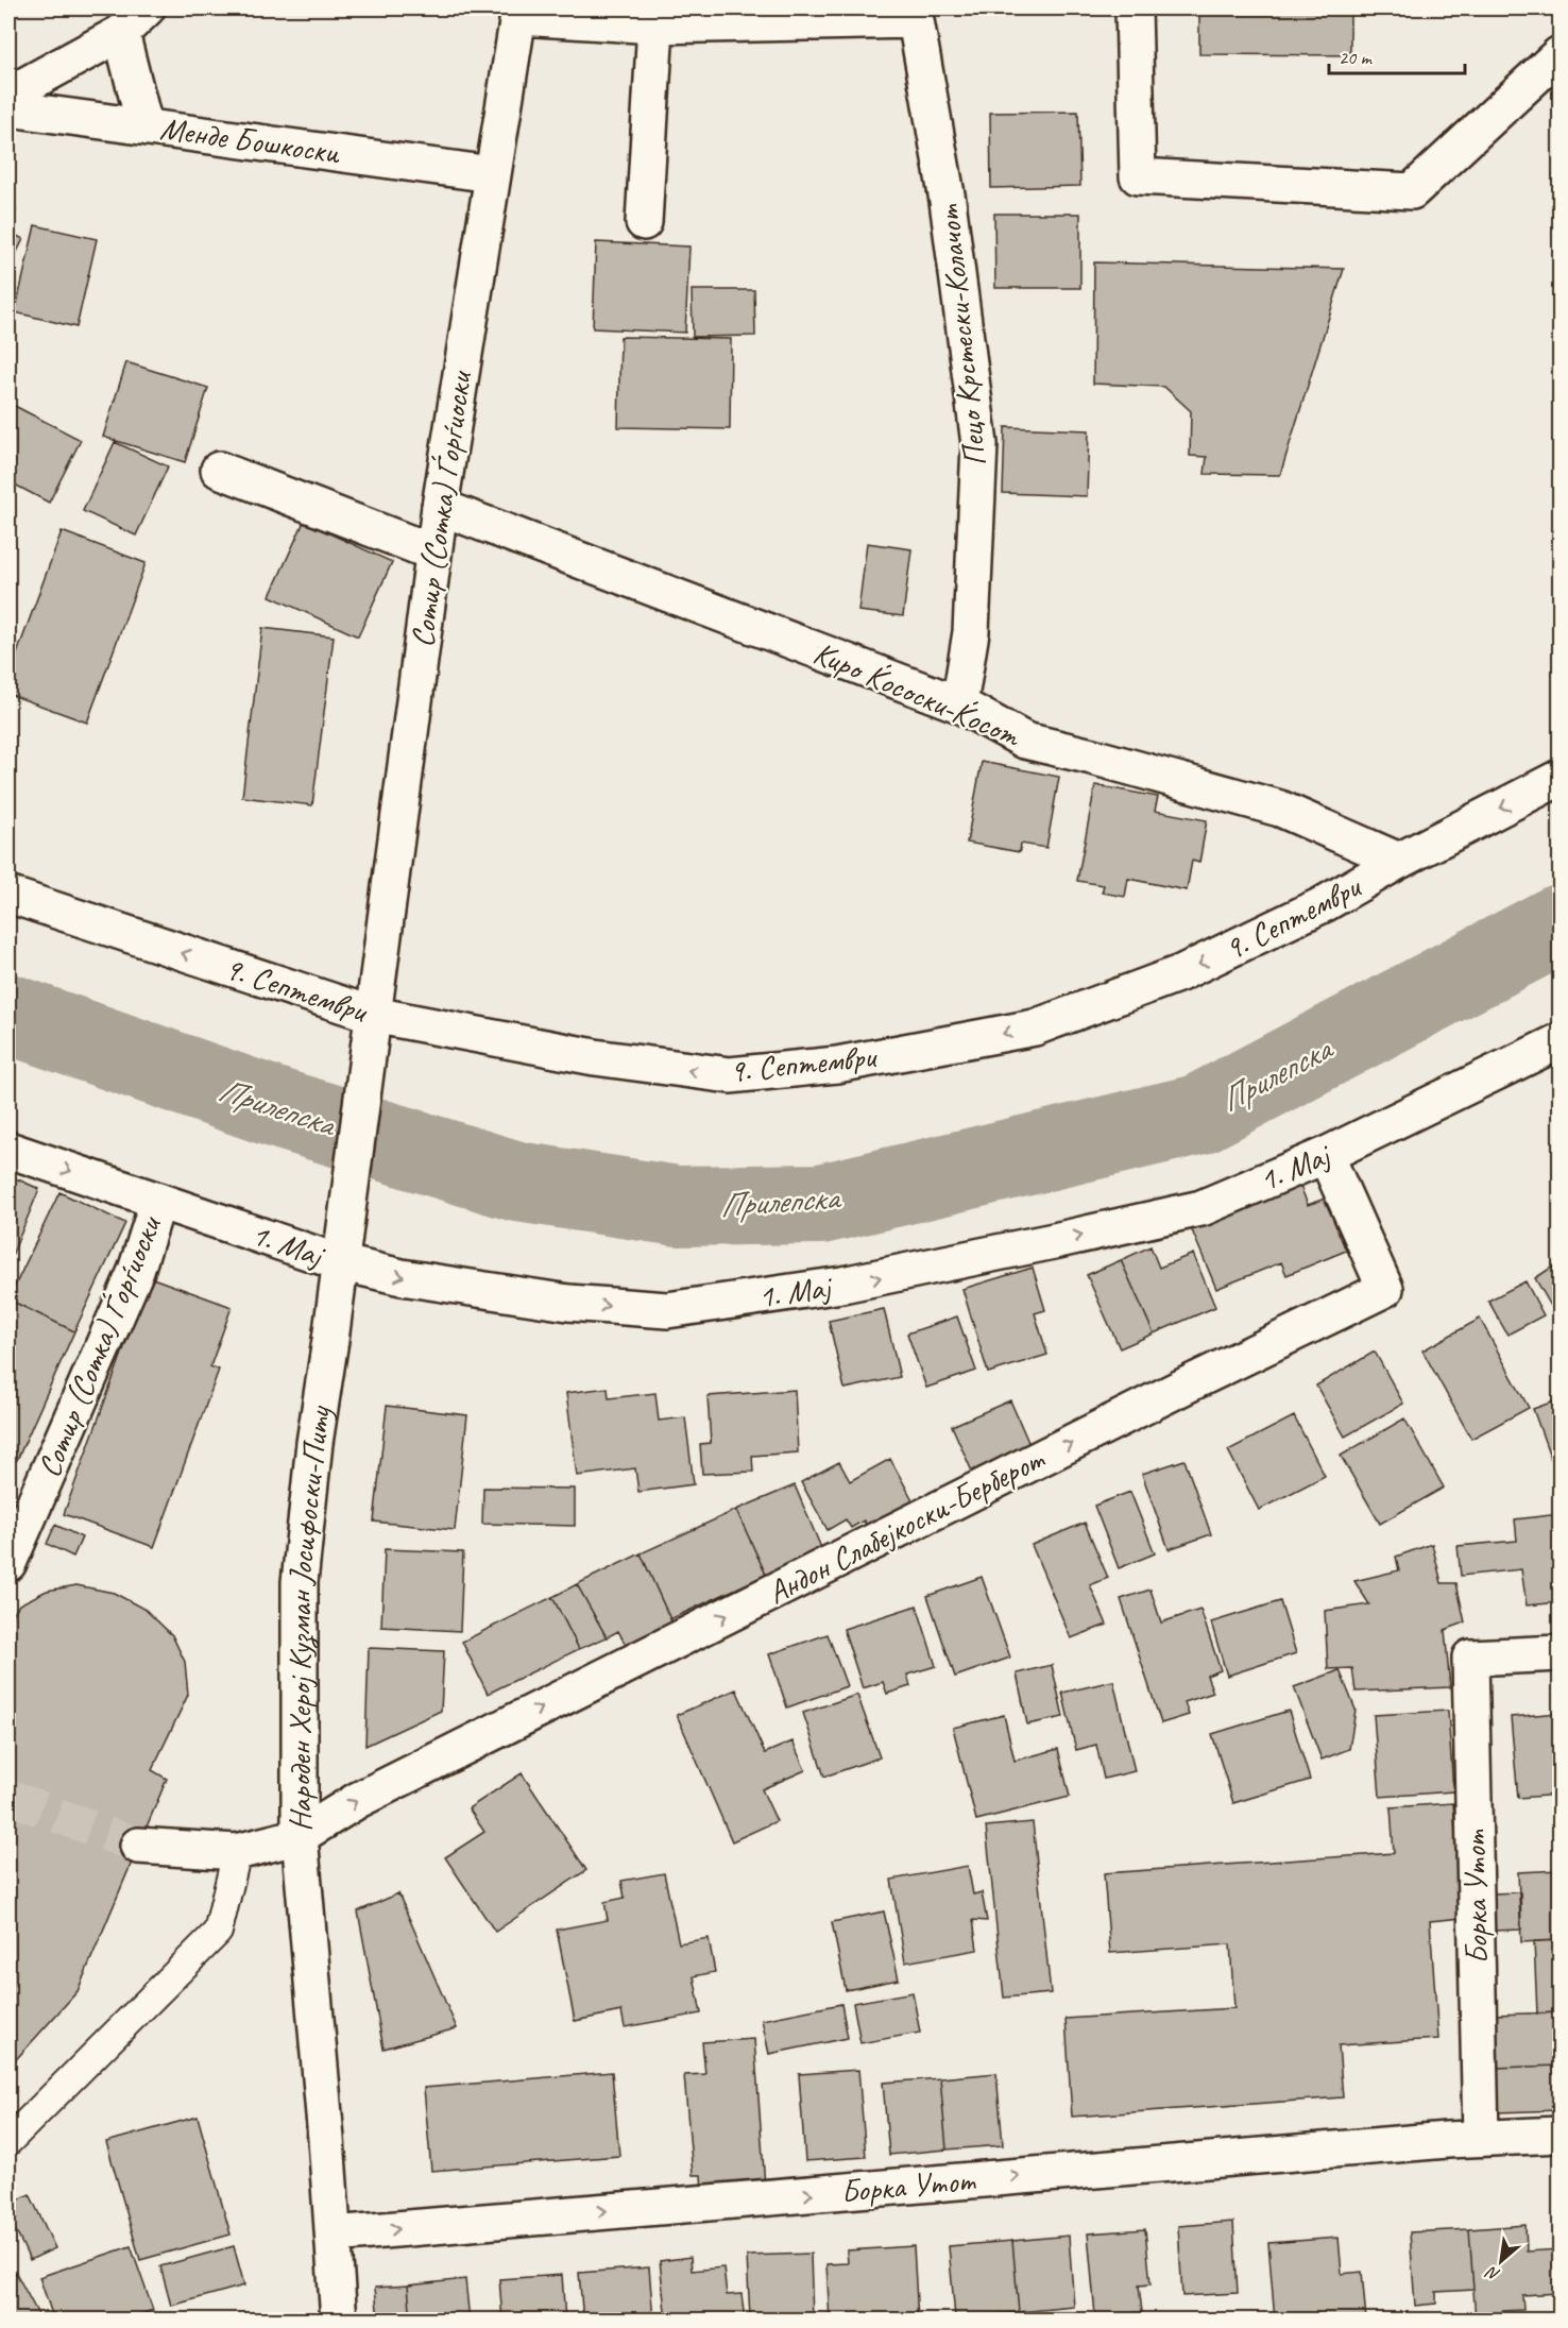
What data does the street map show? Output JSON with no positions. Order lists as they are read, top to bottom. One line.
{"streets":{"street":["Менде Бошкоски","Пецо Крстески-Колачот","Сотир (Сотка) Ѓорѓиоски","Киро Ќососки-Ќосот","9. Септември","1. Мај","Андон Слабејкоски-Берберот","Народен Херој Кузман Јосифоски-Питу","Борка Утот"]},"crossings":[["Менде Бошкоски","Сотир (Сотка) Ѓорѓиоски"],["Пецо Крстески-Колачот","Киро Ќососки-Ќосот"],["Сотир (Сотка) Ѓорѓиоски","Киро Ќососки-Ќосот"],["Сотир (Сотка) Ѓорѓиоски","9. Септември"],["Сотир (Сотка) Ѓорѓиоски","1. Мај"],["Сотир (Сотка) Ѓорѓиоски","Народен Херој Кузман Јосифоски-Питу"],["Киро Ќососки-Ќосот","9. Септември"],["1. Мај","Андон Слабејкоски-Берберот"],["1. Мај","Народен Херој Кузман Јосифоски-Питу"],["Андон Слабејкоски-Берберот","Народен Херој Кузман Јосифоски-Питу"],["Народен Херој Кузман Јосифоски-Питу","Борка Утот"]],"one_way":["9. Септември","1. Мај","Андон Слабејкоски-Берберот","Борка Утот"],"water":["Прилепска"],"scale_bar":"20 m","north":"bottom left"}
